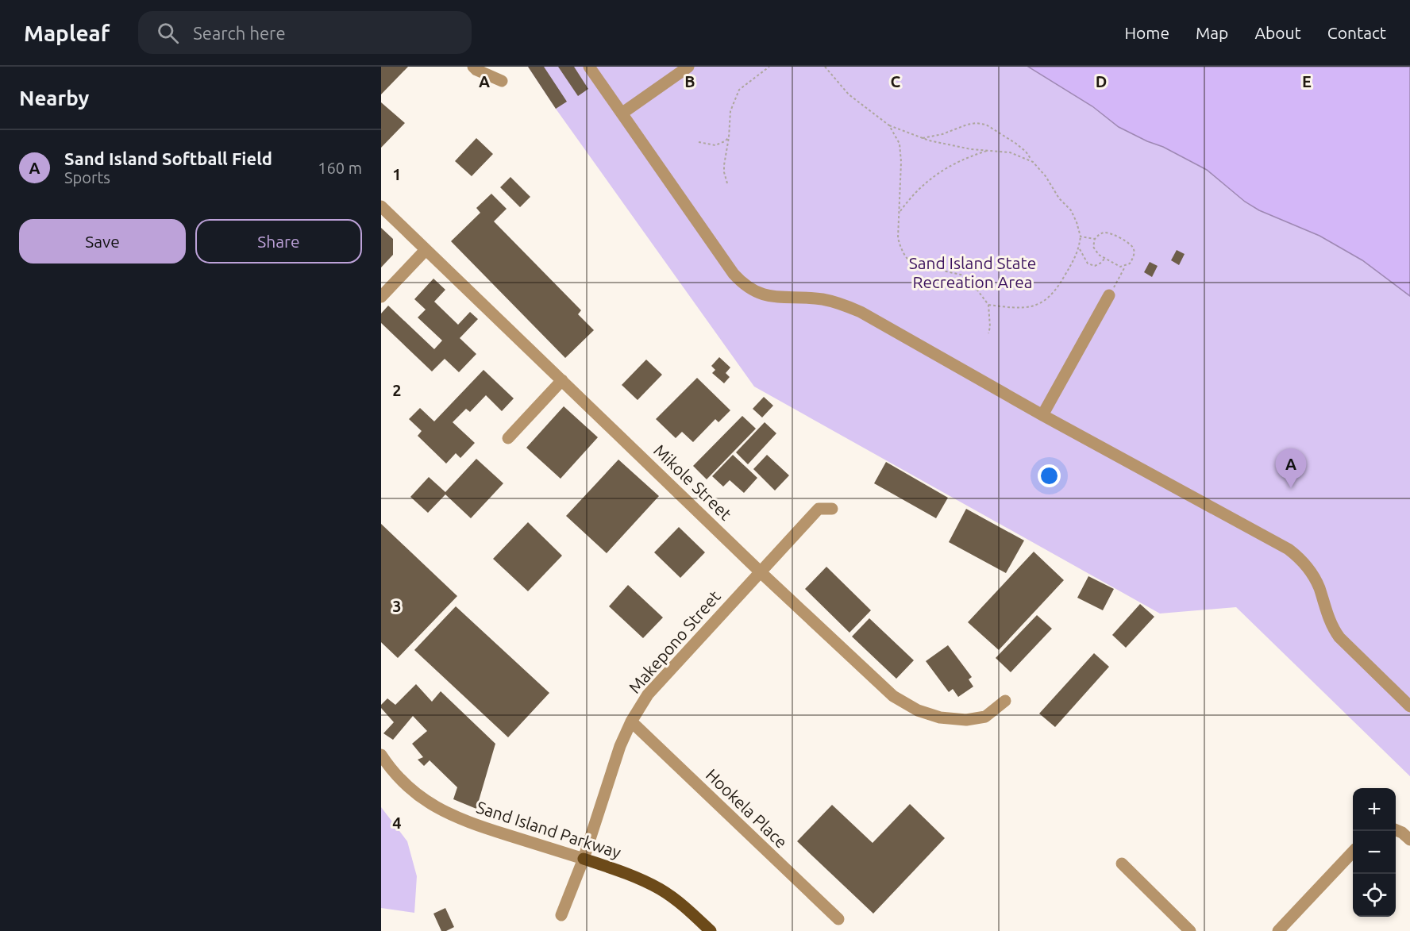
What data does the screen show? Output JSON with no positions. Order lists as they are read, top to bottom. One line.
{"streets":{"main road":["Sand Island Parkway"],"street":["Mikole Street","Makepono Street","Hookela Place"]},"crossings":[["Mikole Street","Makepono Street"],["Makepono Street","Hookela Place"],["Makepono Street","Sand Island Parkway"]],"parks":["Sand Island State Recreation Area"],"page":{"header":"Mapleaf","search":"Search here","nav":["Home","Map","About","Contact"],"heading":"Nearby","list":[{"mark":"A","name":"Sand Island Softball Field","note":"Sports","value":"160 m"}],"buttons":["Save","Share"],"pins":"A","map_buttons":["+","−"]},"grid":{"columns":["A","B","C","D","E"],"rows":["1","2","3","4"]}}
